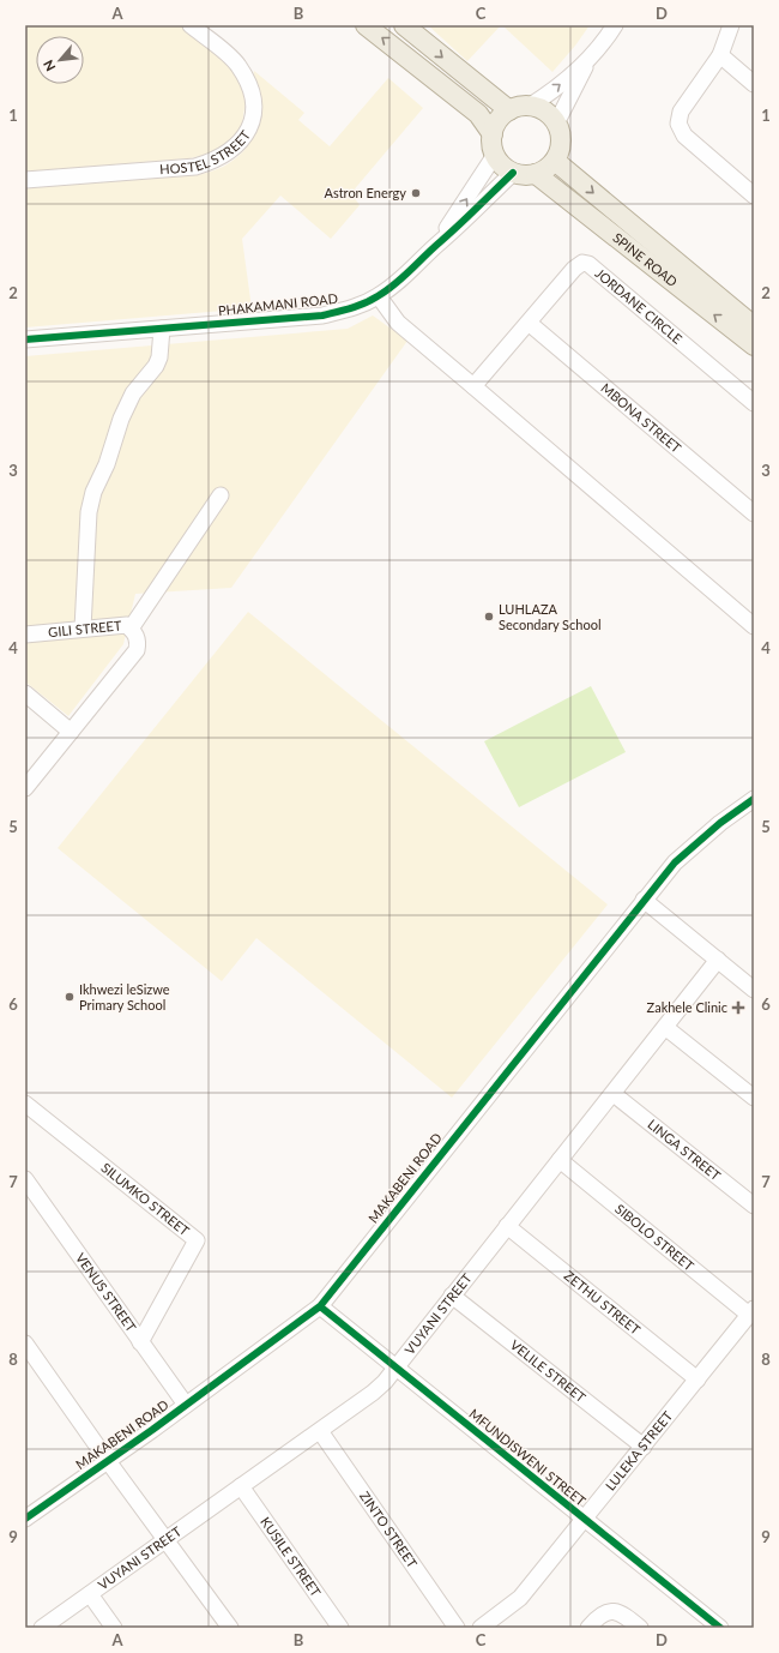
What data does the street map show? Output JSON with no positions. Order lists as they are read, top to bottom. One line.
{"streets":{"main road":["SPINE ROAD"],"street":["HOSTEL STREET","PHAKAMANI ROAD","JORDANE CIRCLE","MBONA STREET","GILI STREET","LINGA STREET","MAKABENI ROAD","SILUMKO STREET","SIBOLO STREET","VENUS STREET","ZETHU STREET","VUYANI STREET","VELILE STREET","LULEKA STREET","MFUNDISWENI STREET","ZINTO STREET","KUSILE STREET"]},"crossings":[["SPINE ROAD","PHAKAMANI ROAD"],["JORDANE CIRCLE","MBONA STREET"],["LINGA STREET","VUYANI STREET"],["MAKABENI ROAD","VENUS STREET"],["MAKABENI ROAD","MFUNDISWENI STREET"],["SILUMKO STREET","VENUS STREET"],["SIBOLO STREET","VUYANI STREET"],["SIBOLO STREET","LULEKA STREET"],["ZETHU STREET","VUYANI STREET"],["ZETHU STREET","LULEKA STREET"],["VUYANI STREET","VELILE STREET"],["VUYANI STREET","MFUNDISWENI STREET"],["VUYANI STREET","ZINTO STREET"],["VUYANI STREET","KUSILE STREET"],["VELILE STREET","LULEKA STREET"],["LULEKA STREET","MFUNDISWENI STREET"]],"places":{"other":["Astron Energy","LUHLAZA Secondary School","Ikhwezi leSizwe Primary School"],"health":["Zakhele Clinic"]},"north":"bottom left","grid":{"columns":["A","B","C","D"],"rows":["1","2","3","4","5","6","7","8","9"]}}
